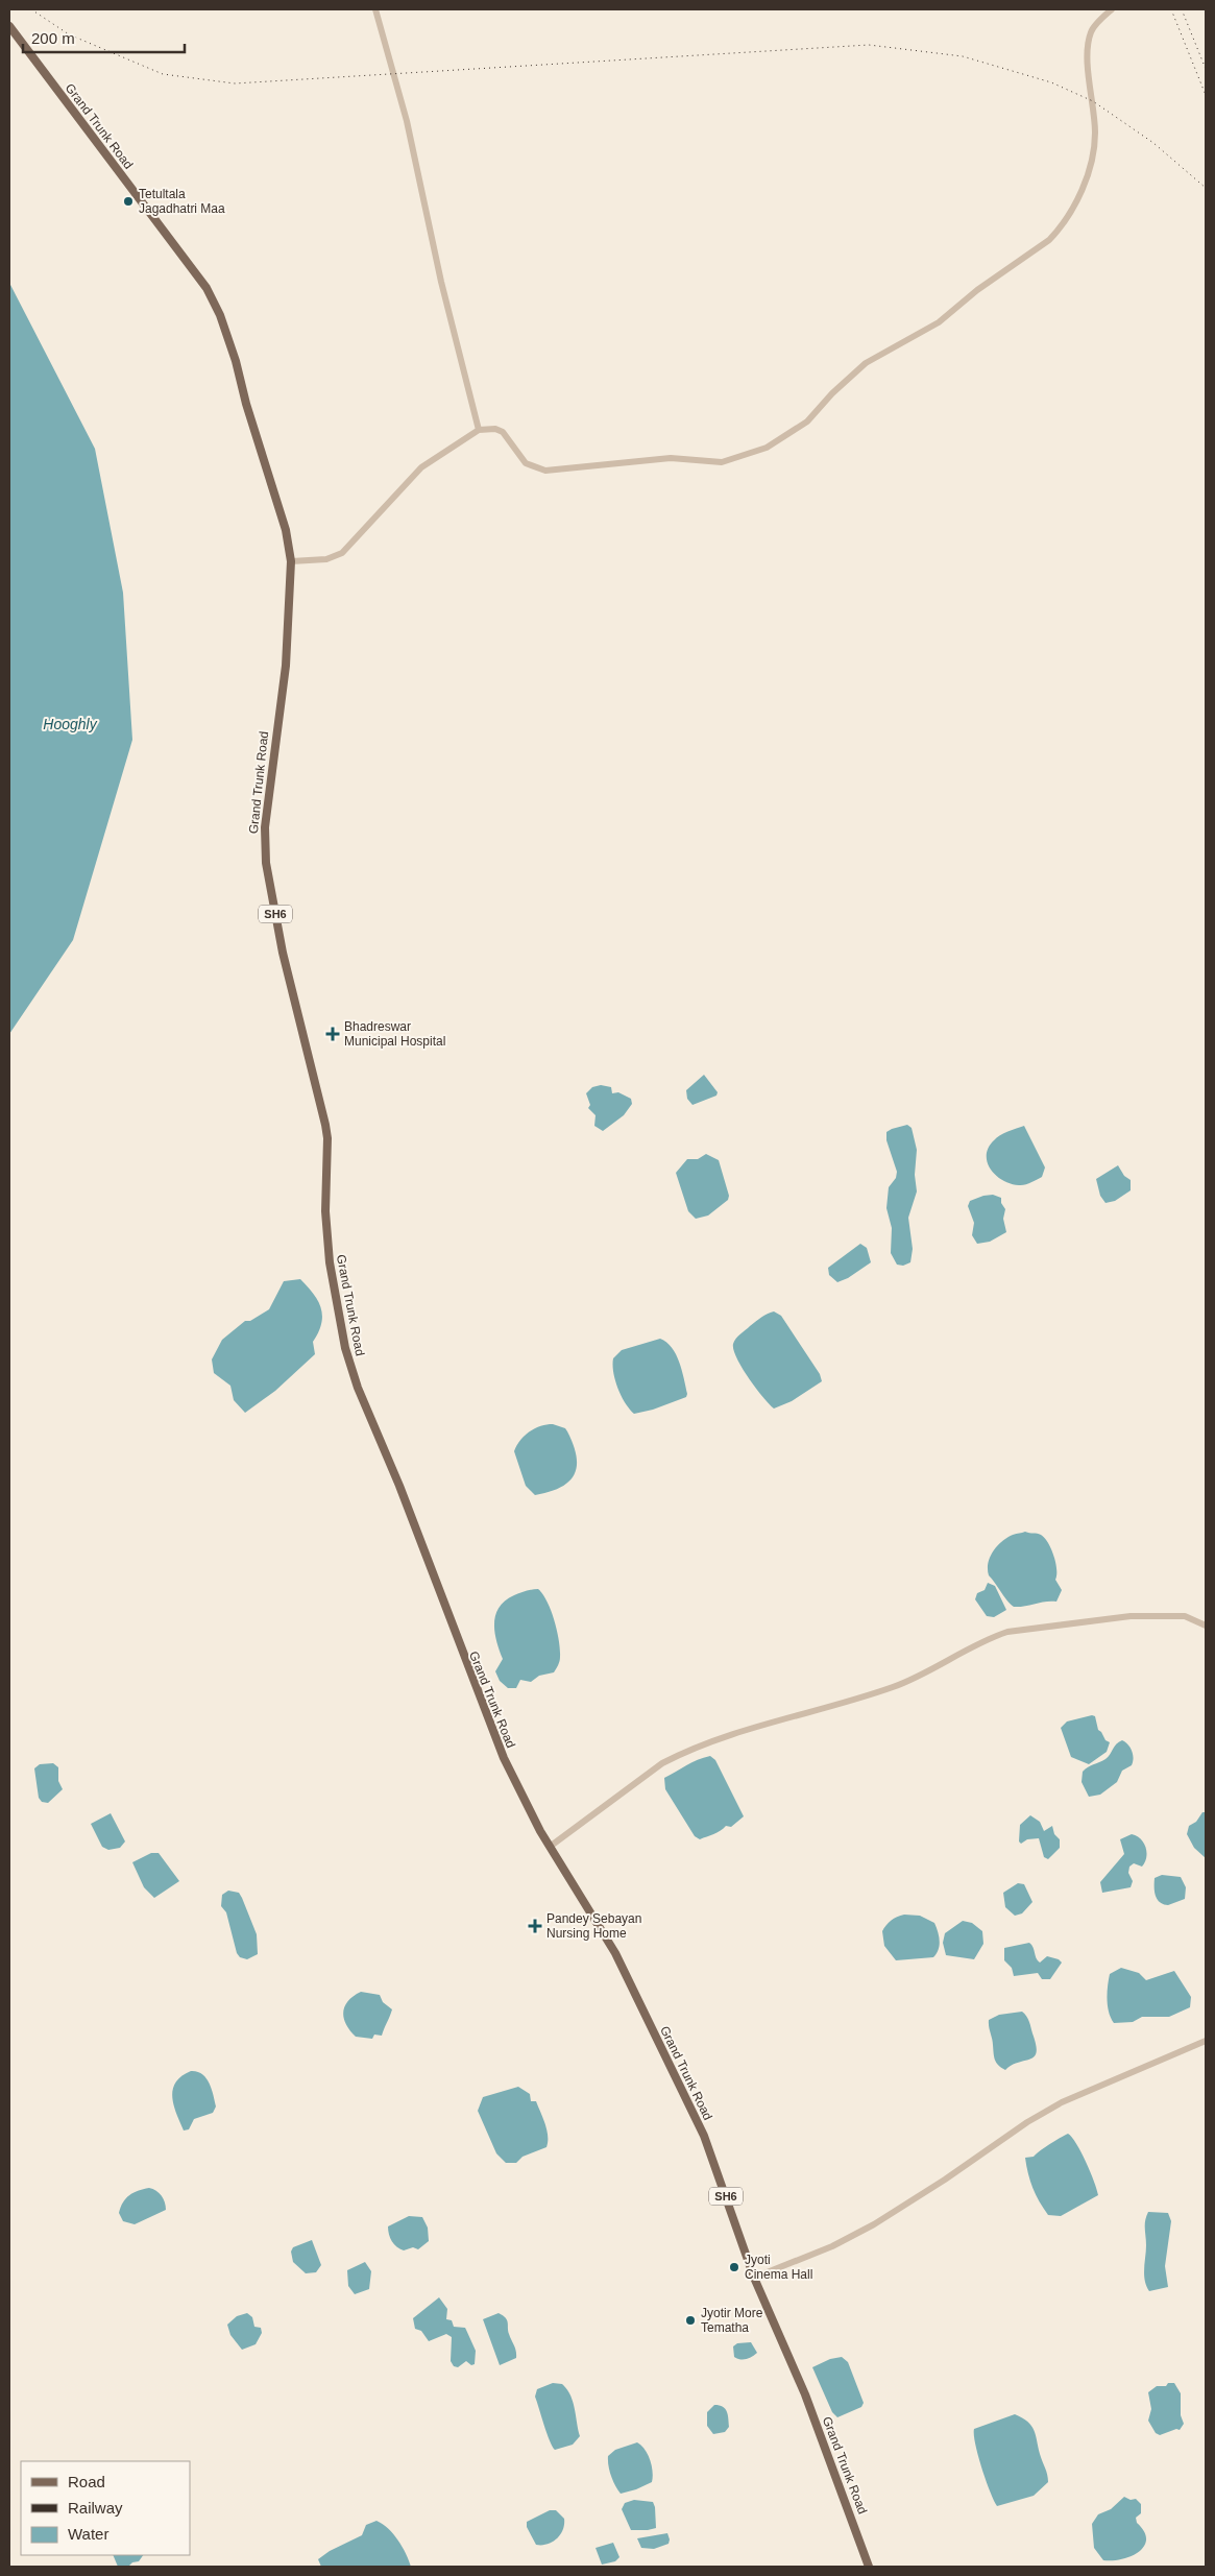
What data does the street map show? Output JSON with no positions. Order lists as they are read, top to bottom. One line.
{"streets":{"main road":["Grand Trunk Road","SH6"]},"water":["Hooghly"],"places":{"other":["Tetultala Jagadhatri Maa","Jyoti Cinema Hall","Jyotir More Tematha"],"health":["Bhadreswar Municipal Hospital","Pandey Sebayan Nursing Home"]},"legend":["Road","Railway","Water"],"scale_bar":"200 m"}
